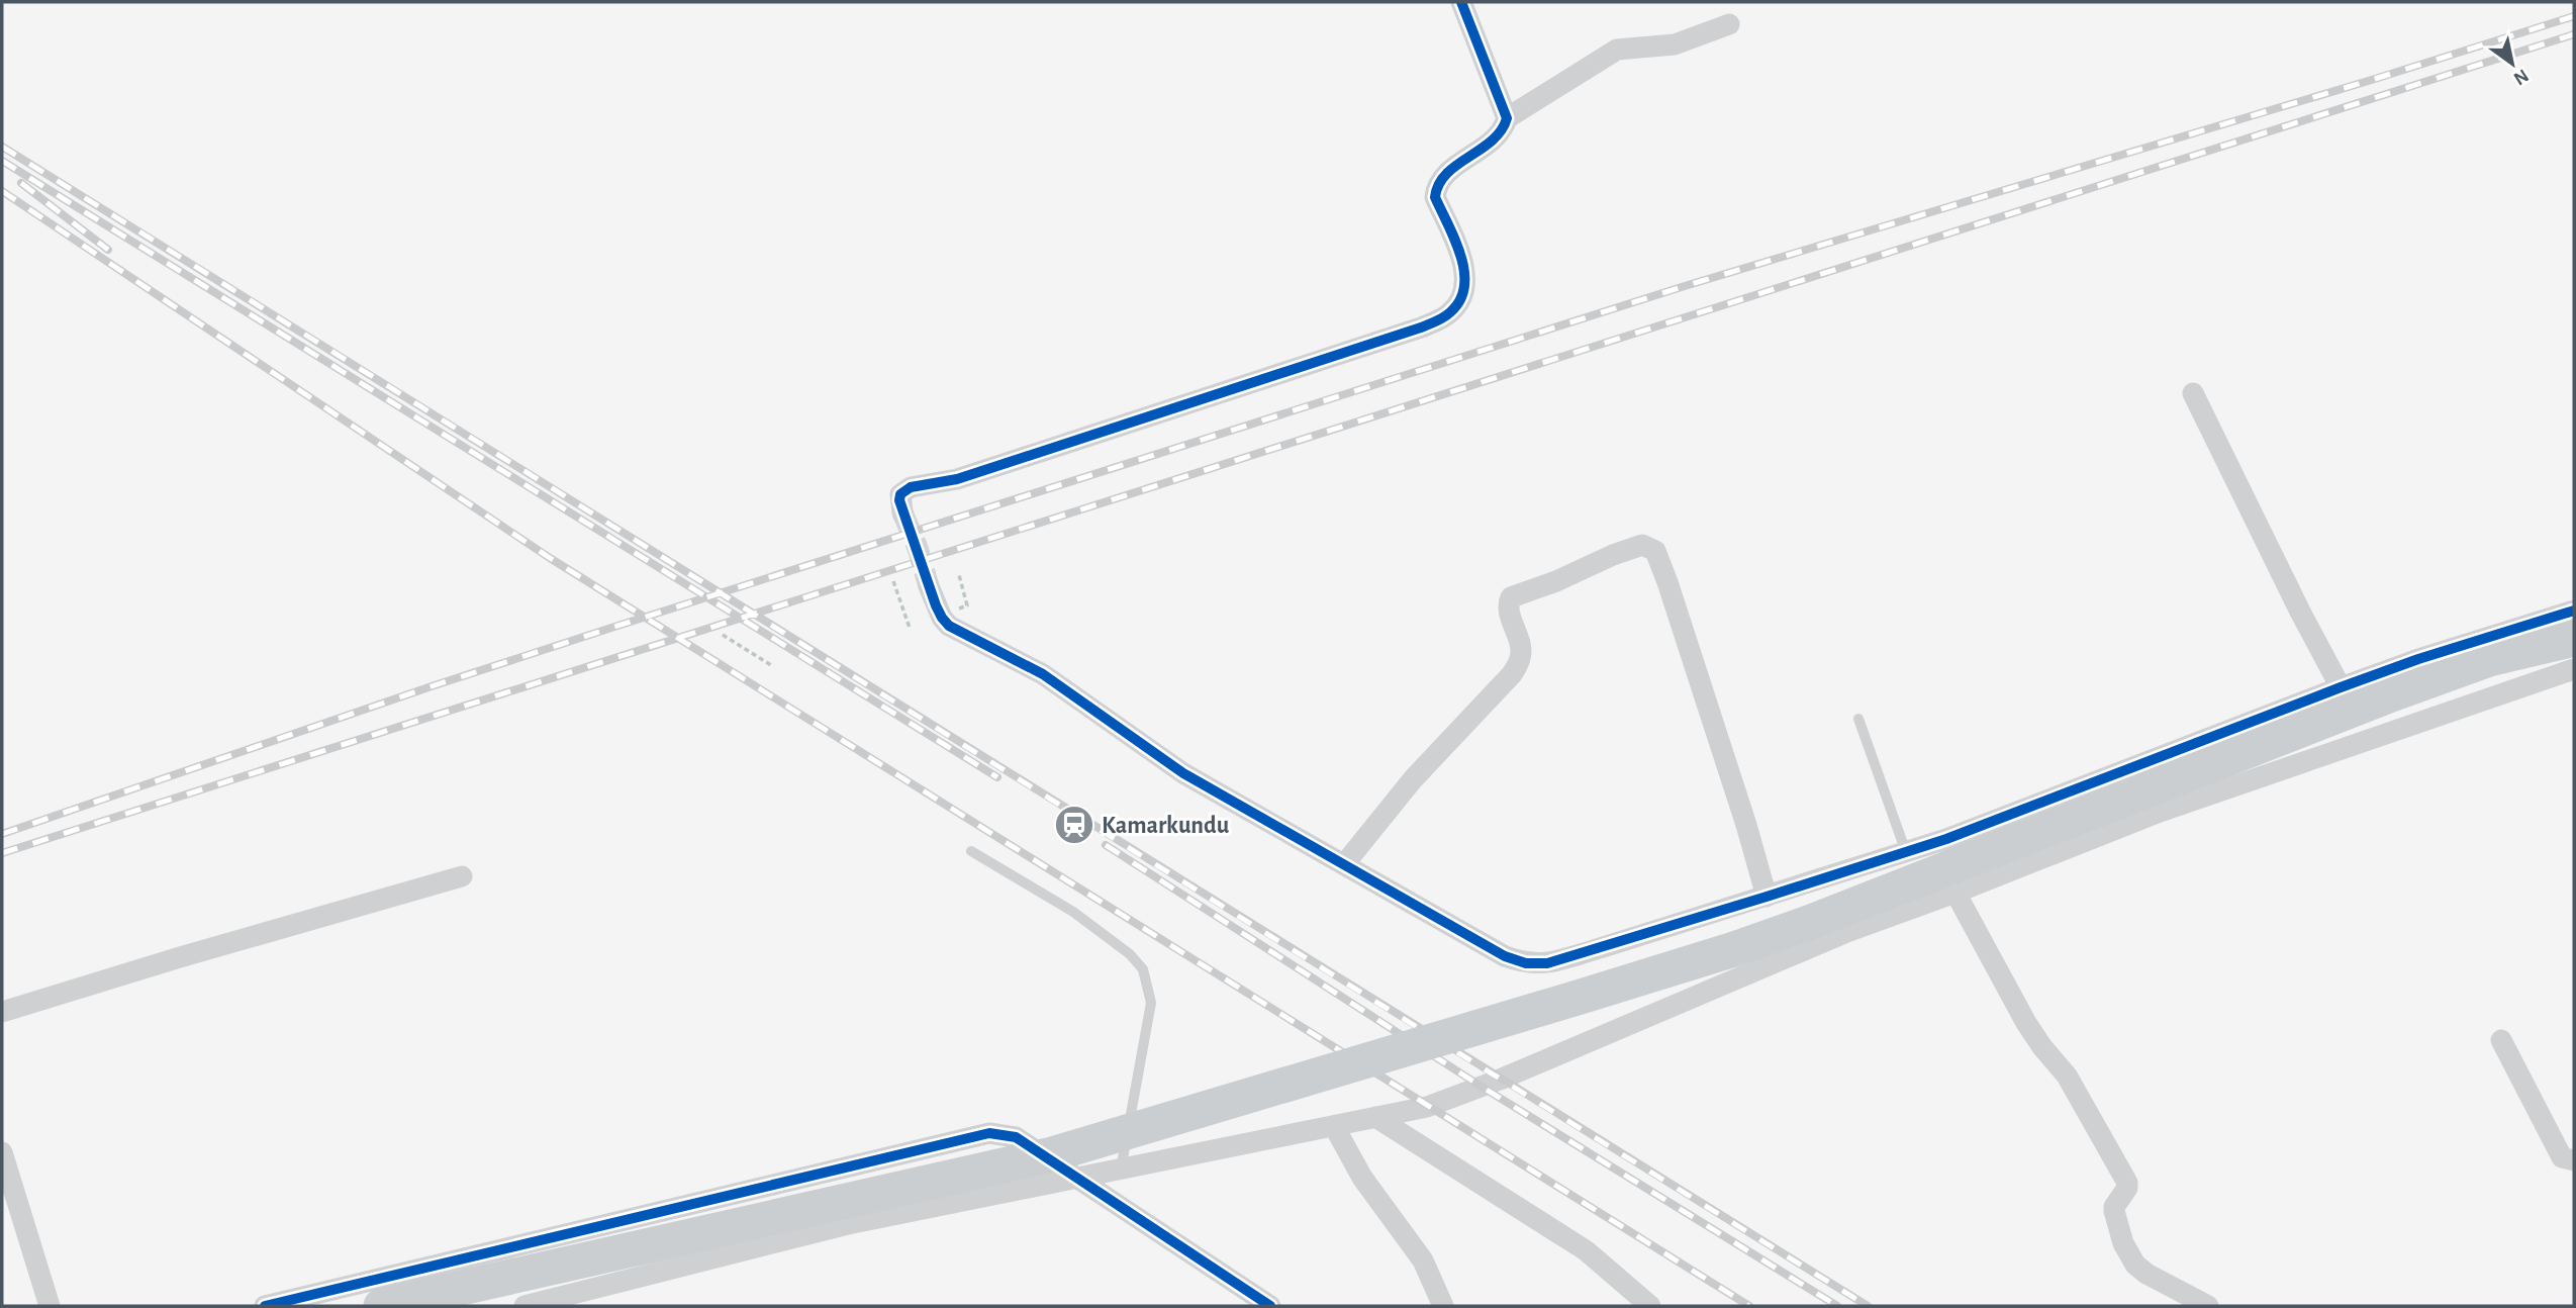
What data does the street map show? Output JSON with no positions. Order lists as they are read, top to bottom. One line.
{"places":{"station":["Kamarkundu"]},"north":"bottom right"}
